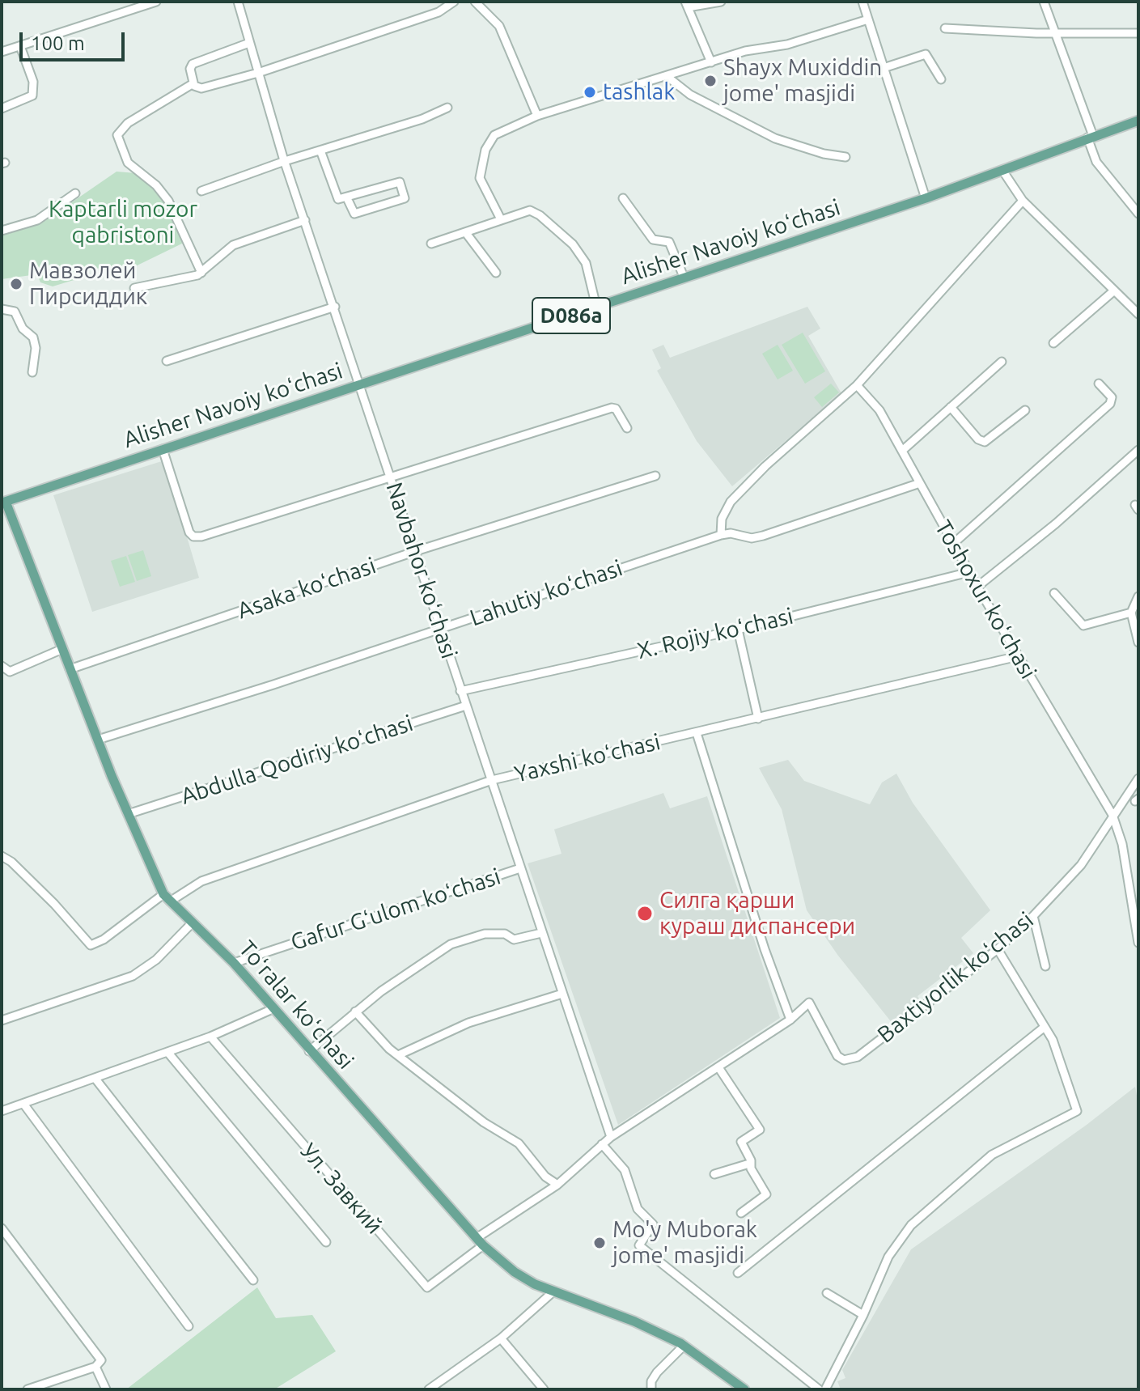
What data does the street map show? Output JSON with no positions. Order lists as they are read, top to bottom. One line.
{"streets":{"main road":["Alisher Navoiy koʻchasi","D086a","Toʻralar koʻchasi"],"street":["Navbahor koʻchasi","Asaka koʻchasi","Lahutiy koʻchasi","Toshoxur koʻchasi","X. Rojiy koʻchasi","Yaxshi koʻchasi","Abdulla Qodiriy koʻchasi","Gafur Gʻulom koʻchasi","Baxtiyorlik koʻchasi","Ул. Завкий"]},"crossings":[["Alisher Navoiy koʻchasi","Navbahor koʻchasi"],["Alisher Navoiy koʻchasi","Toʻralar koʻchasi"],["Navbahor koʻchasi","Asaka koʻchasi"],["Navbahor koʻchasi","Lahutiy koʻchasi"],["Navbahor koʻchasi","X. Rojiy koʻchasi"],["Navbahor koʻchasi","Yaxshi koʻchasi"],["Navbahor koʻchasi","Abdulla Qodiriy koʻchasi"],["Navbahor koʻchasi","Gafur Gʻulom koʻchasi"],["Navbahor koʻchasi","Baxtiyorlik koʻchasi"],["Asaka koʻchasi","Toʻralar koʻchasi"],["Lahutiy koʻchasi","Toshoxur koʻchasi"],["Lahutiy koʻchasi","Toʻralar koʻchasi"],["Toshoxur koʻchasi","X. Rojiy koʻchasi"],["Toshoxur koʻchasi","Yaxshi koʻchasi"],["Toshoxur koʻchasi","Baxtiyorlik koʻchasi"],["Yaxshi koʻchasi","Toʻralar koʻchasi"],["Abdulla Qodiriy koʻchasi","Toʻralar koʻchasi"],["Gafur Gʻulom koʻchasi","Toʻralar koʻchasi"],["Baxtiyorlik koʻchasi","Toʻralar koʻchasi"],["Baxtiyorlik koʻchasi","Ул. Завкий"],["Toʻralar koʻchasi","Ул. Завкий"]],"parks":["Kaptarli mozor qabristoni"],"places":["Shayx Muxiddin jome' masjidi","tashlak","Мавзолей Пирсиддик","Силга қарши кураш диспансери","Mo'y Muborak jome' masjidi"],"scale_bar":"100 m"}
